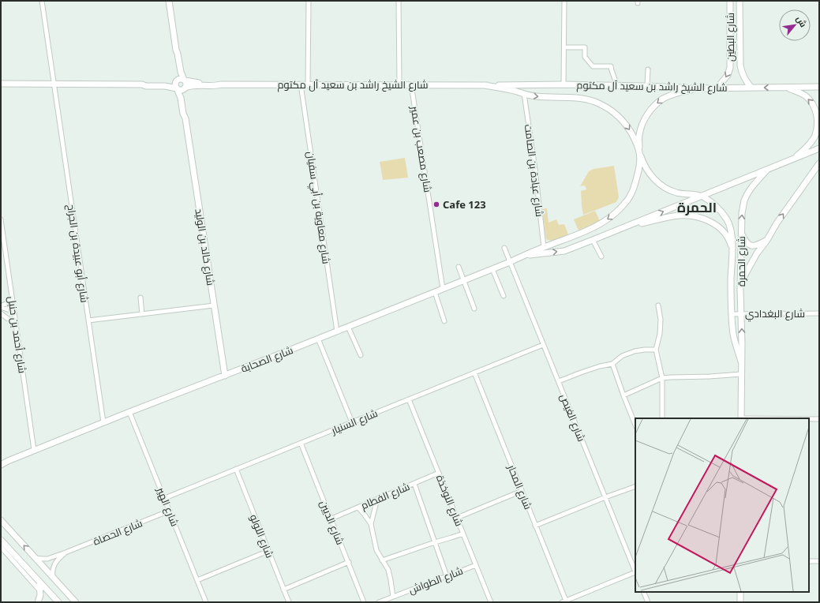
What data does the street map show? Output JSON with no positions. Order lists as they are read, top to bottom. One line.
{"streets":{"street":["شارع البطين","شارع الشيخ راشد بن سعيد آل مكتوم","شارع مصعب بن عمير","شارع عبادة بن الصامت","شارع معاوية بن أبي سفيان","شارع خالد بن الوليد","شارع أبو عبيدة بن الجراح","شارع الحمرة","شارع البغدادي","شارع أحمد بن حنبل","شارع الصحابة","شارع الغيص","شارع السنيار","شارع المحار","شارع الفطام","شارع النوخذة","شارع الهير","شارع الديين","شارع الحصاة","شارع اللولو","شارع الطواش"]},"crossings":[["شارع البطين","شارع الشيخ راشد بن سعيد آل مكتوم"],["شارع الشيخ راشد بن سعيد آل مكتوم","شارع مصعب بن عمير"],["شارع الشيخ راشد بن سعيد آل مكتوم","شارع عبادة بن الصامت"],["شارع الشيخ راشد بن سعيد آل مكتوم","شارع معاوية بن أبي سفيان"],["شارع الشيخ راشد بن سعيد آل مكتوم","شارع خالد بن الوليد"],["شارع الشيخ راشد بن سعيد آل مكتوم","شارع الصحابة"],["شارع مصعب بن عمير","شارع الصحابة"],["شارع معاوية بن أبي سفيان","شارع الصحابة"],["شارع خالد بن الوليد","شارع الصحابة"],["شارع أبو عبيدة بن الجراح","شارع الصحابة"],["شارع الحمرة","شارع البغدادي"],["شارع أحمد بن حنبل","شارع الصحابة"],["شارع الصحابة","شارع الغيص"],["شارع الصحابة","شارع الهير"],["شارع الغيص","شارع السنيار"],["شارع السنيار","شارع المحار"],["شارع السنيار","شارع النوخذة"],["شارع السنيار","شارع الهير"],["شارع السنيار","شارع الديين"],["شارع السنيار","شارع اللولو"],["شارع الفطام","شارع النوخذة"],["شارع الفطام","شارع الديين"],["شارع النوخذة","شارع الطواش"],["شارع الهير","شارع الحصاة"]],"districts":["الحمرة"],"places":["Cafe 123"],"north":"top right"}
